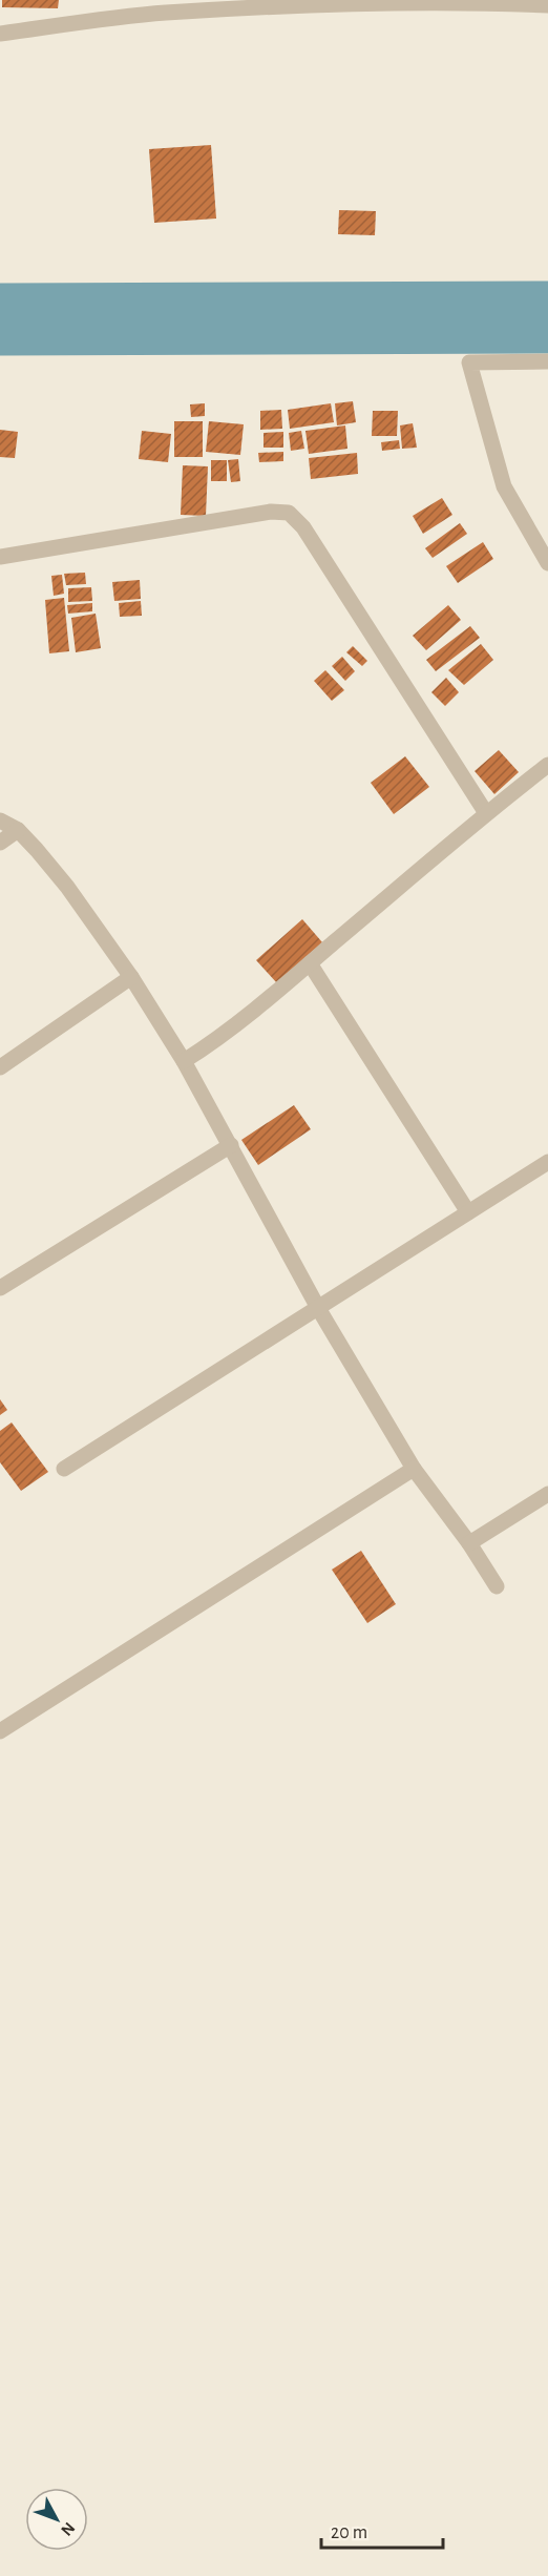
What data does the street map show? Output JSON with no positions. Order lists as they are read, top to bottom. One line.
{"scale_bar":"20 m","north":"bottom right"}
